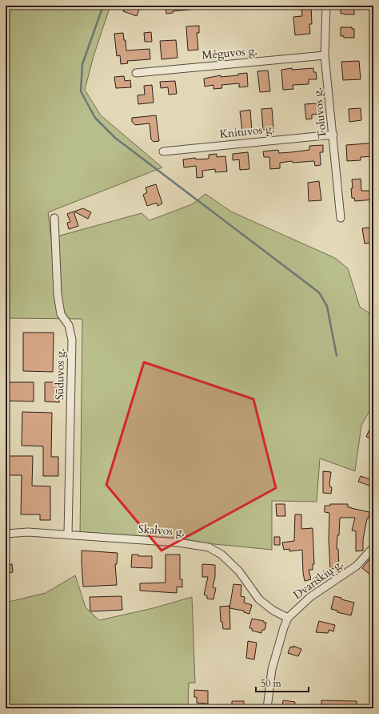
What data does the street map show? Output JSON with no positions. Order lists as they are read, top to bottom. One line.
{"streets":{"street":["Mėguvos g.","Toluvos g.","Knituvos g.","Sūduvos g.","Skalvos g.","Dvariškių g."]},"crossings":[["Mėguvos g.","Toluvos g."],["Toluvos g.","Knituvos g."],["Sūduvos g.","Skalvos g."],["Skalvos g.","Dvariškių g."]],"scale_bar":"50 m"}
